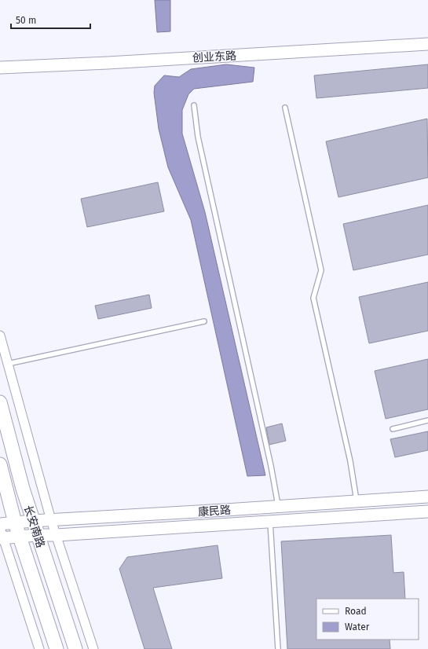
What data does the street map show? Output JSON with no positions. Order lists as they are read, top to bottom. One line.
{"streets":{"main road":["长安南路"],"street":["创业东路","康民路"]},"crossings":[["康民路","长安南路"]],"legend":["Road","Water"],"scale_bar":"50 m"}
